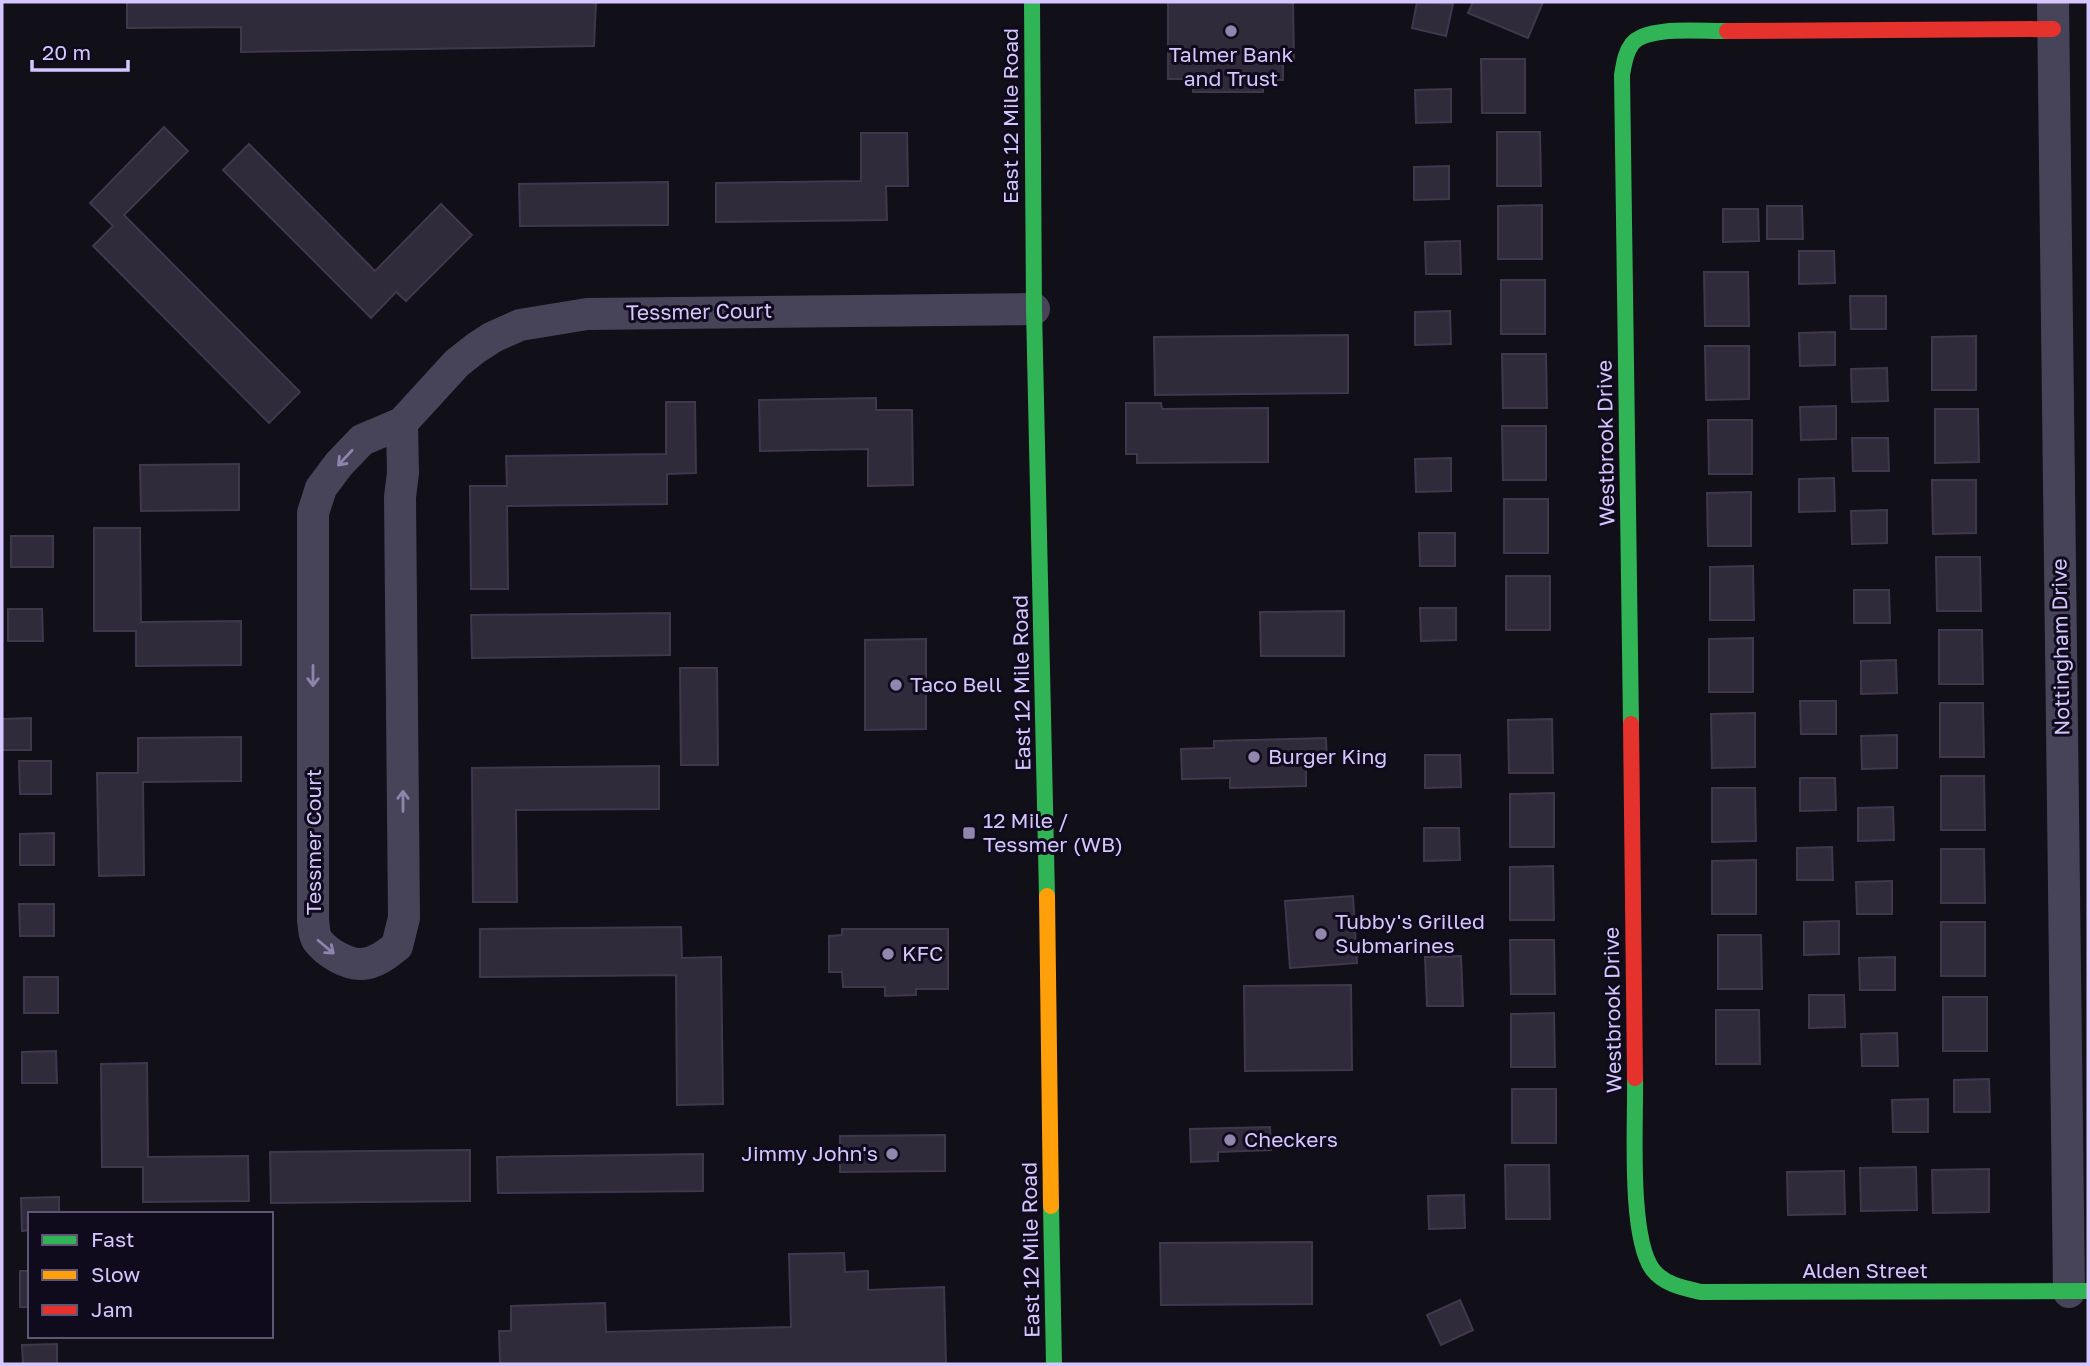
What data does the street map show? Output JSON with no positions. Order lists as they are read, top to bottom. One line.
{"streets":{"street":["East 12 Mile Road","Tessmer Court","Westbrook Drive","Nottingham Drive","Alden Street"]},"crossings":[["East 12 Mile Road","Tessmer Court"],["Westbrook Drive","Nottingham Drive"],["Westbrook Drive","Alden Street"],["Nottingham Drive","Alden Street"]],"places":{"other":["Talmer Bank and Trust","Taco Bell","Burger King","Tubby's Grilled Submarines","KFC","Checkers","Jimmy John's"],"transit":["12 Mile / Tessmer (WB)"]},"legend":["Fast","Slow","Jam"],"scale_bar":"20 m"}
